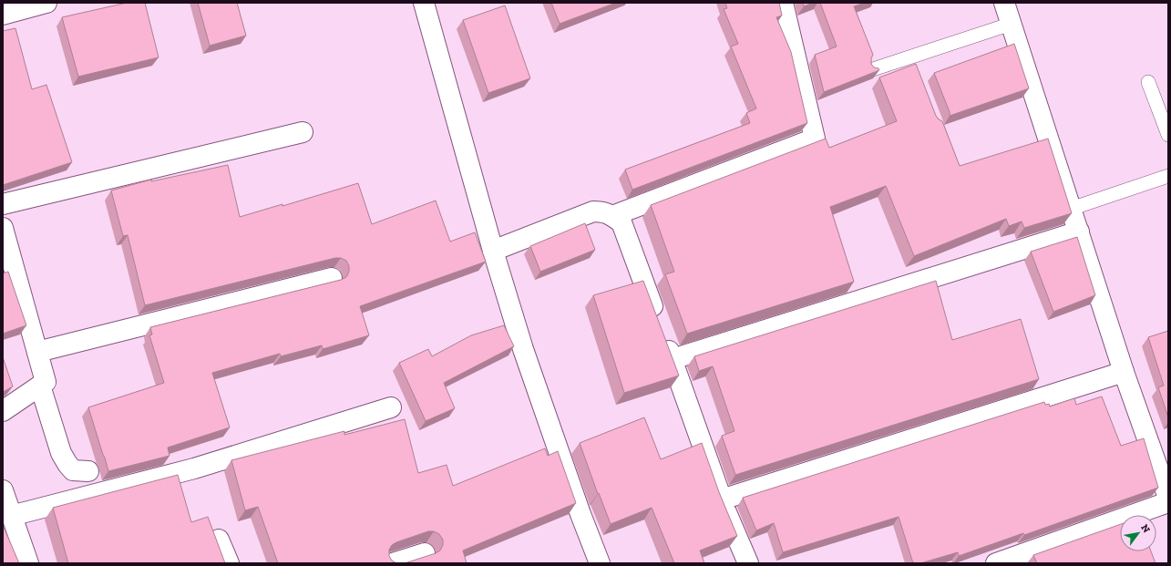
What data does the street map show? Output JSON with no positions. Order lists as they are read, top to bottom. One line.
{"north":"top right"}
